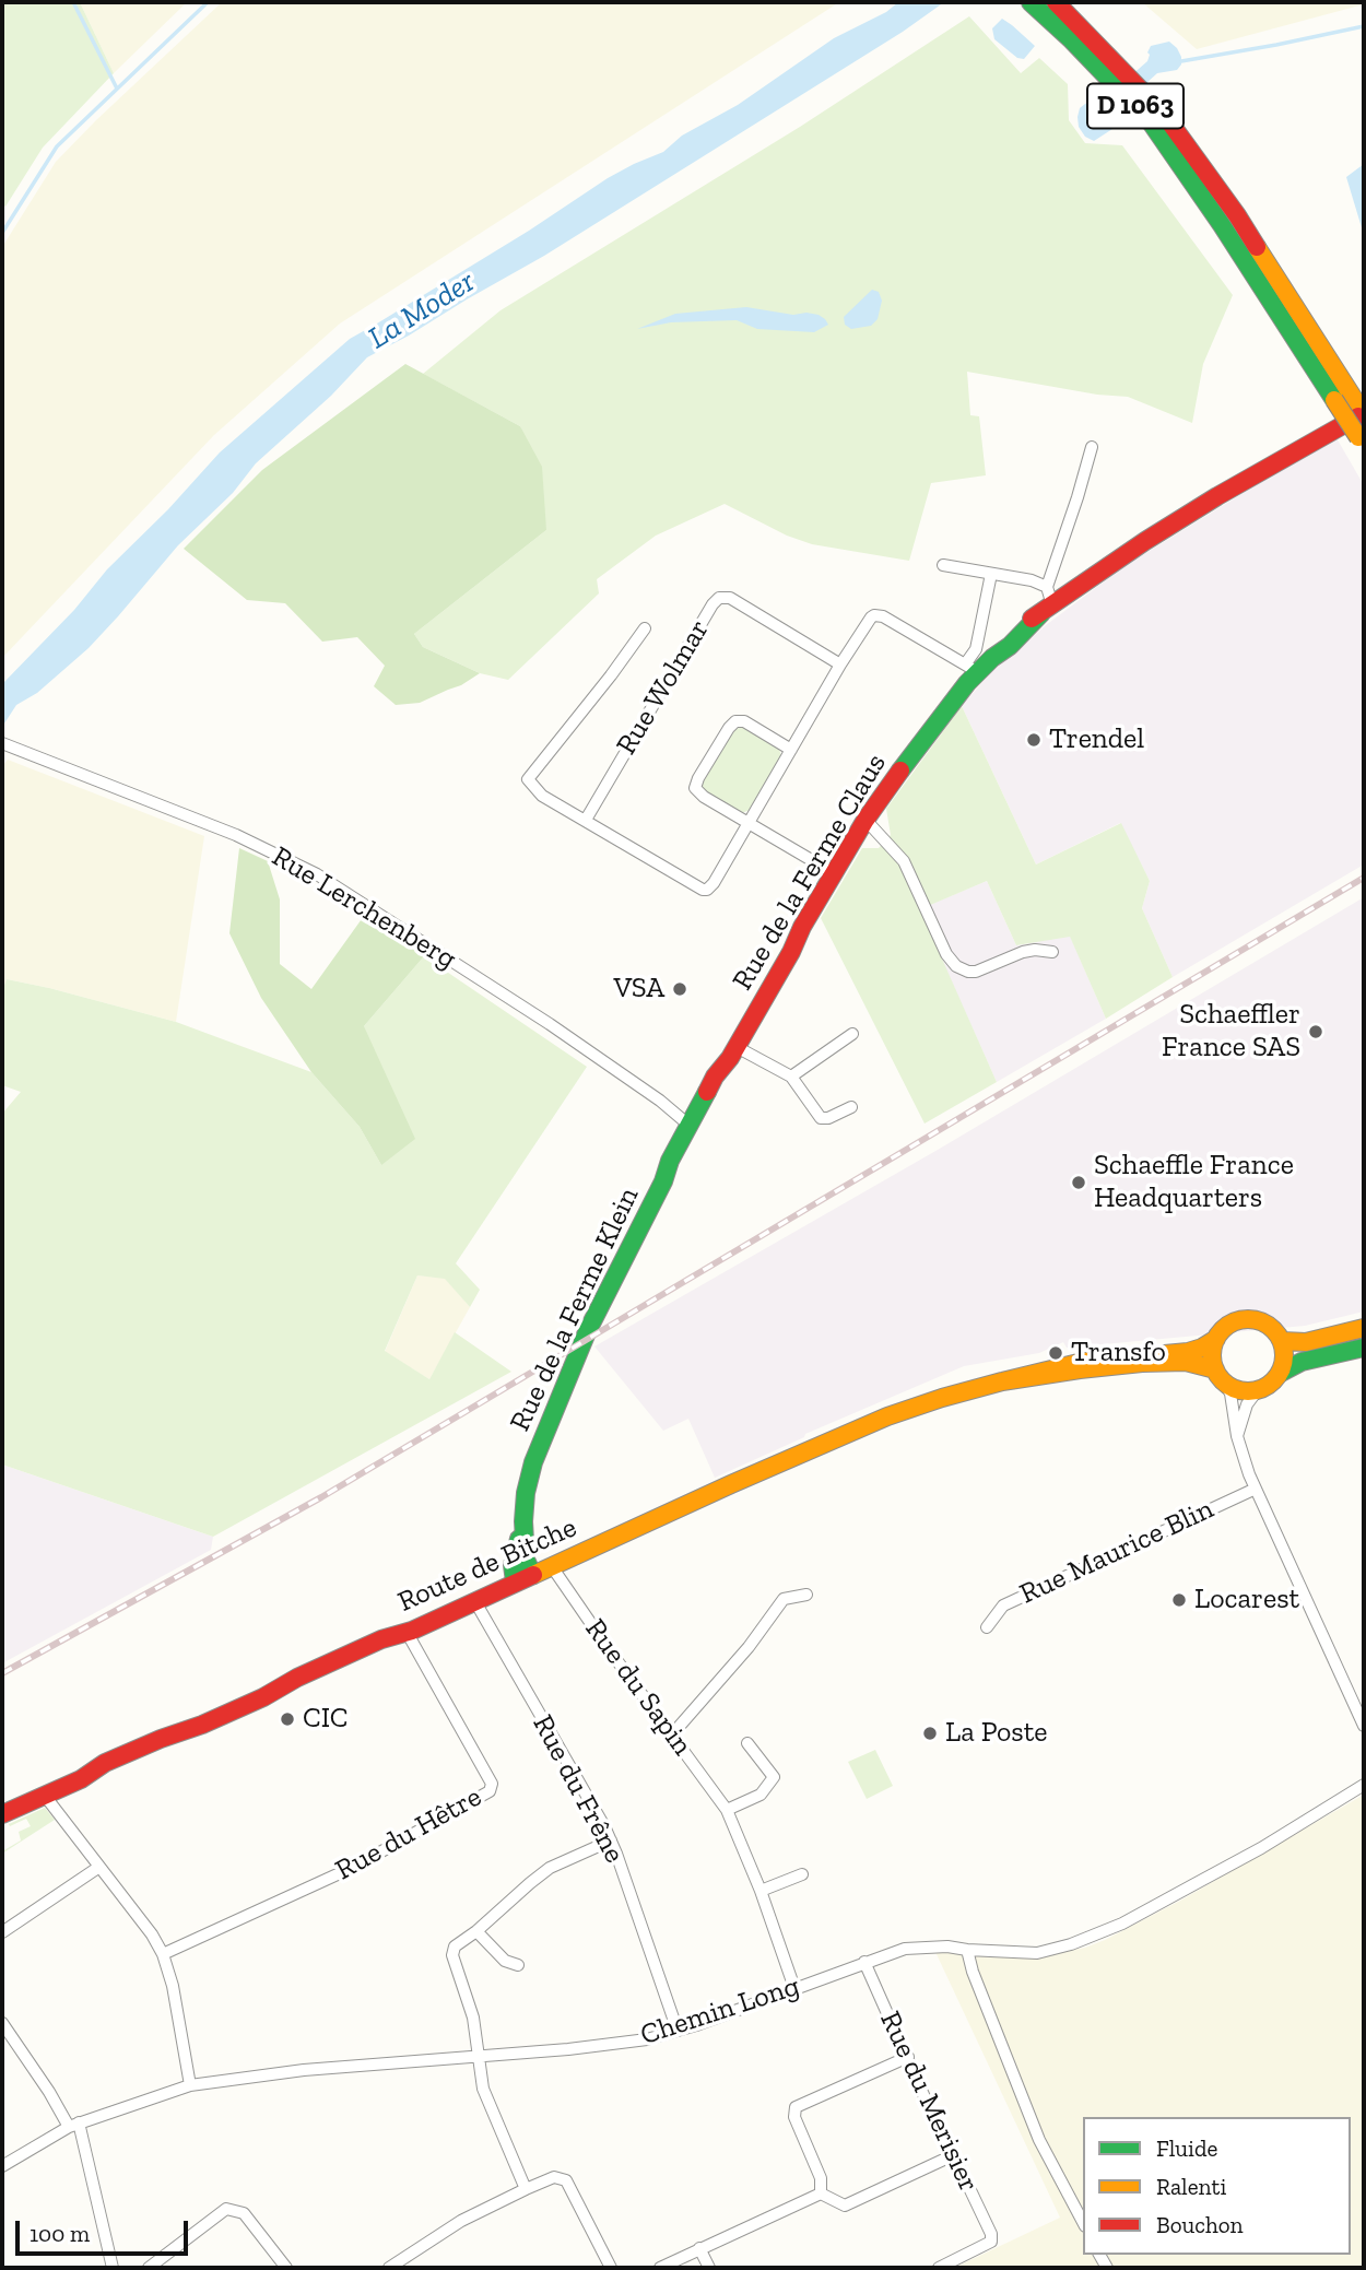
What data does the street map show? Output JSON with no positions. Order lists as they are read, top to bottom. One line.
{"streets":{"main road":["D 1063","Rue de la Ferme Claus","Rue de la Ferme Klein","Route de Bitche"],"street":["Rue Wolmar","Rue Lerchenberg","Rue Maurice Blin","Rue du Sapin","Rue du Frêne","Rue du Hêtre","Chemin Long","Rue du Merisier"]},"crossings":[["D 1063","Rue de la Ferme Claus"],["Rue de la Ferme Claus","Rue Lerchenberg"],["Rue de la Ferme Claus","Rue de la Ferme Klein"],["Rue Lerchenberg","Rue de la Ferme Klein"],["Rue de la Ferme Klein","Route de Bitche"],["Route de Bitche","Rue du Sapin"],["Route de Bitche","Rue du Frêne"],["Route de Bitche","Rue du Hêtre"],["Rue du Sapin","Chemin Long"],["Rue du Frêne","Chemin Long"],["Chemin Long","Rue du Merisier"]],"water":["La Moder"],"places":["Trendel","VSA","Schaeffler France SAS","Schaeffle France Headquarters","Transfo","Locarest","CIC","La Poste"],"legend":["Fluide","Ralenti","Bouchon"],"scale_bar":"100 m"}
